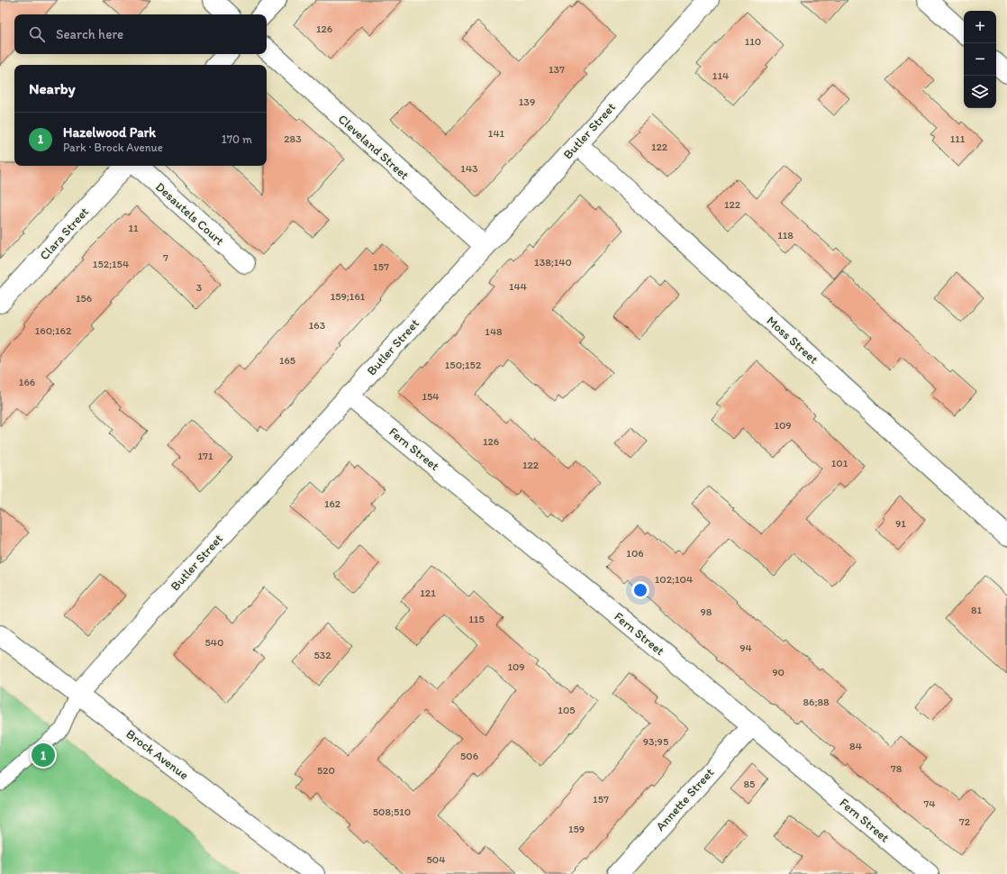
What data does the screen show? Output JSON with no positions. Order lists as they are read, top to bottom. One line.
{"streets":{"street":["Butler Street","Cleveland Street","Desautels Court","Clara Street","Moss Street","Fern Street","Brock Avenue","Annette Street"]},"crossings":[["Butler Street","Cleveland Street"],["Butler Street","Moss Street"],["Butler Street","Fern Street"],["Butler Street","Brock Avenue"],["Fern Street","Annette Street"]],"house_numbers":["126","110","137","114","139","141","283","111","122","143","122","11","118","7","138;140","152;154","157","144","3","159;161","156","163","160;162","148","165","150;152","166","154","109","126","171","101","122","162","91","106","102;104","121","81","98","115","540","94","532","109","90","86;88","105","93;95","84","506","78","520","85","157","74","508;510","72","159","504"],"page":{"map_buttons":["+","−"],"search":"Search here","heading":"Nearby","list":[{"mark":"1","name":"Hazelwood Park","note":"Park · Brock Avenue","value":"170 m"}],"pins":"1"}}
